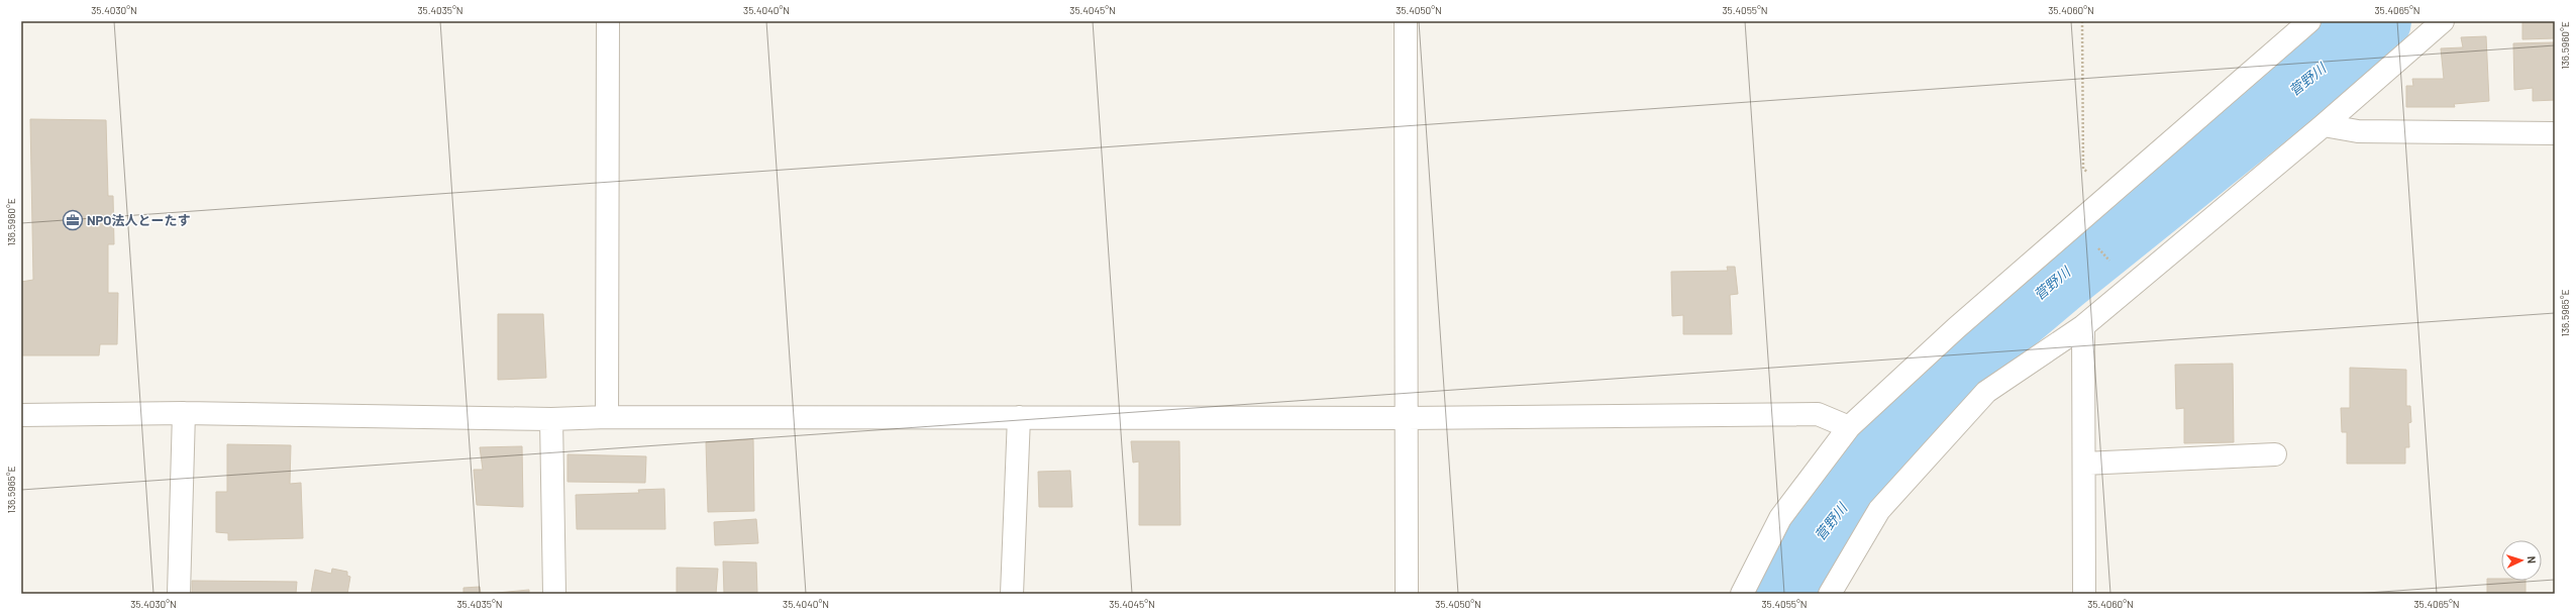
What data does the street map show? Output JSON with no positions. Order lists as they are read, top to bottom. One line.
{"water":["菅野川"],"places":{"office":["NPO法人とーたす"]},"north":"right","coordinates":["35.4030°N","35.4035°N","35.4040°N","35.4045°N","35.4050°N","35.4055°N","35.4060°N","35.4065°N","136.5960°E","136.5965°E"]}
